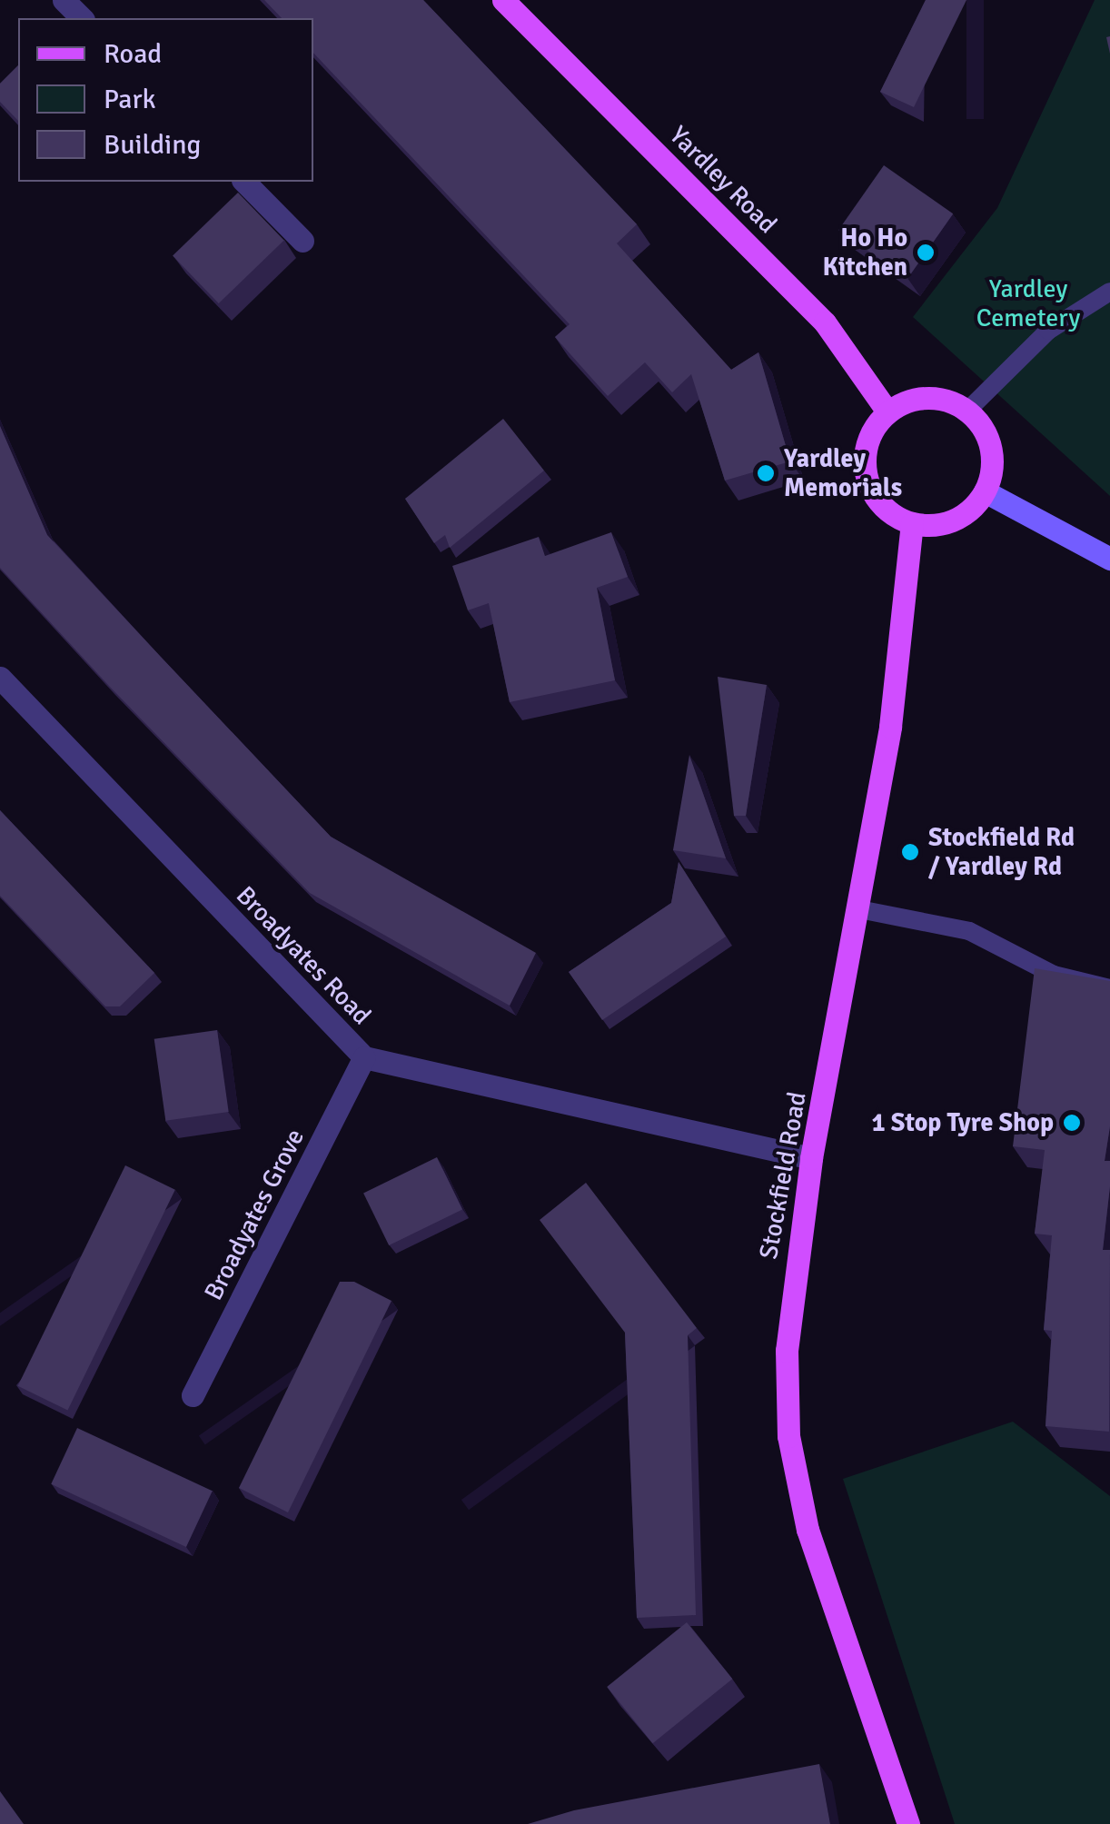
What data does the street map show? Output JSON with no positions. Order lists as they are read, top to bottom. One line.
{"streets":{"main road":["Yardley Road","Stockfield Road"],"street":["Broadyates Road","Broadyates Grove"]},"crossings":[["Yardley Road","Stockfield Road"],["Broadyates Road","Stockfield Road"],["Broadyates Road","Broadyates Grove"]],"parks":["Yardley Cemetery"],"places":["Ho Ho Kitchen","Yardley Memorials","Stockfield Rd / Yardley Rd","1 Stop Tyre Shop"],"legend":["Road","Park","Building"]}
